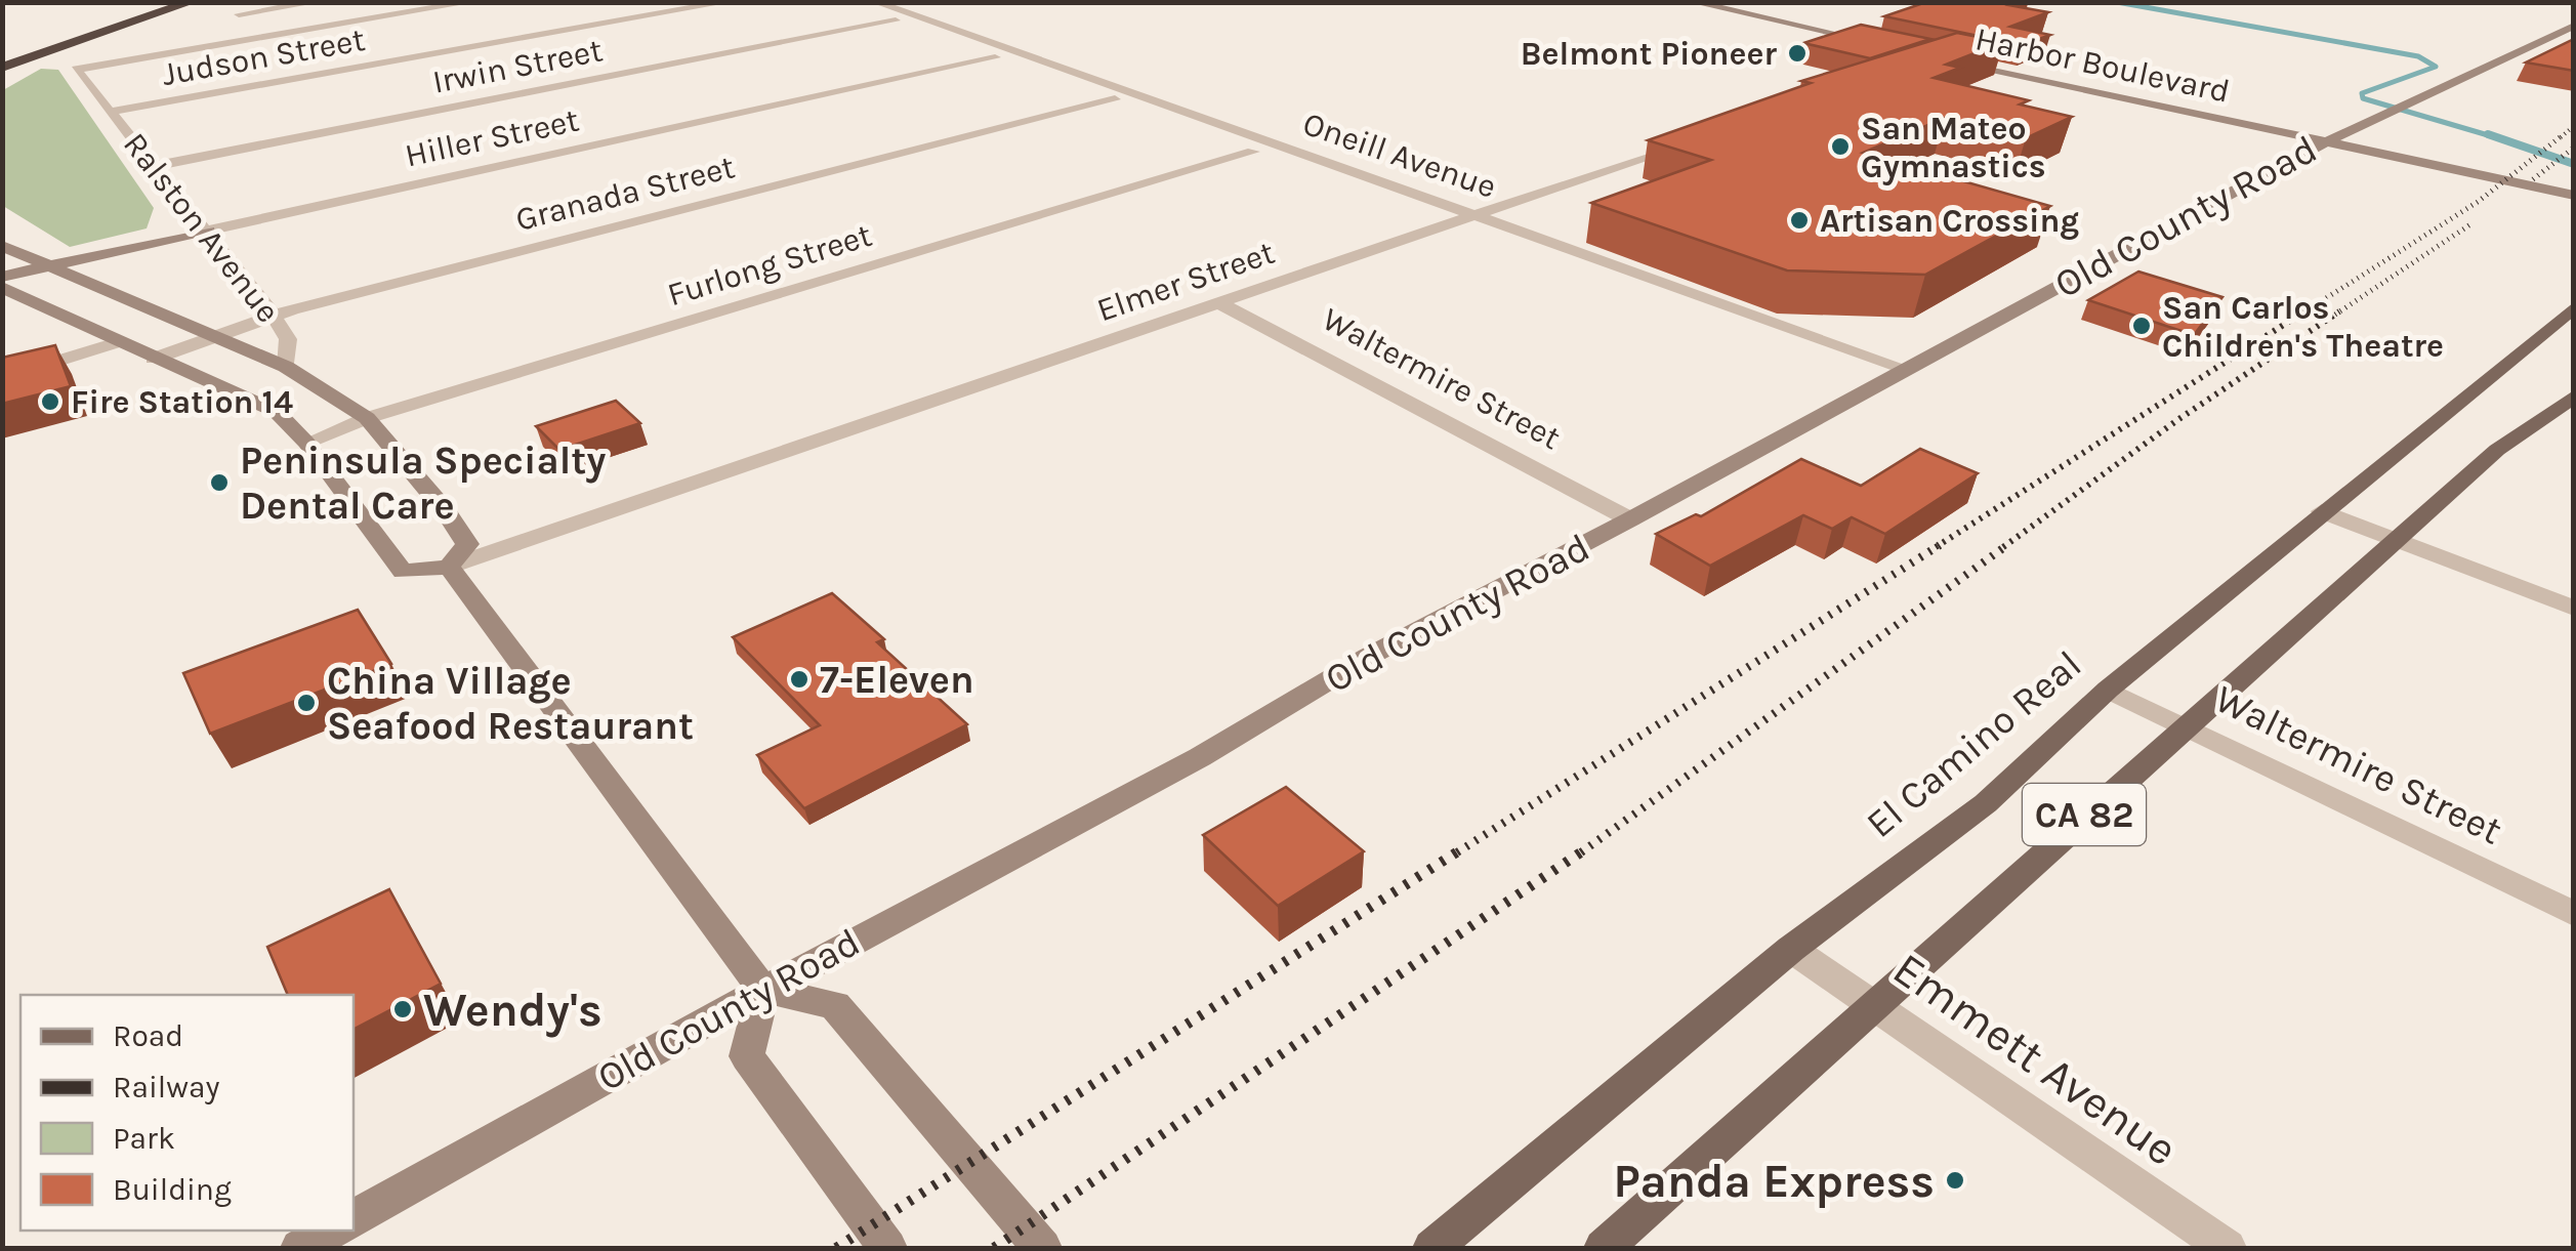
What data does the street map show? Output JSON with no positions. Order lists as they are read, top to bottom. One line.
{"streets":{"main road":["Harbor Boulevard","Hiller Street","Old County Road","Ralston Avenue","El Camino Real","CA 82"],"street":["Judson Street","Irwin Street","Oneill Avenue","Granada Street","Furlong Street","Elmer Street","Waltermire Street","Emmett Avenue"]},"crossings":[["Judson Street","Ralston Avenue"],["Harbor Boulevard","Old County Road"],["Irwin Street","Ralston Avenue"],["Hiller Street","Ralston Avenue"],["Oneill Avenue","Old County Road"],["Oneill Avenue","Elmer Street"],["Granada Street","Ralston Avenue"],["Old County Road","Waltermire Street"],["Ralston Avenue","Furlong Street"],["Ralston Avenue","Elmer Street"],["Elmer Street","Waltermire Street"],["Waltermire Street","El Camino Real"],["Waltermire Street","CA 82"],["El Camino Real","Emmett Avenue"],["CA 82","Emmett Avenue"]],"places":["Belmont Pioneer","San Mateo Gymnastics","Artisan Crossing","San Carlos Children's Theatre","Fire Station 14","Peninsula Specialty Dental Care","7-Eleven","China Village Seafood Restaurant","Wendy's","Panda Express"],"legend":["Road","Railway","Park","Building"]}
